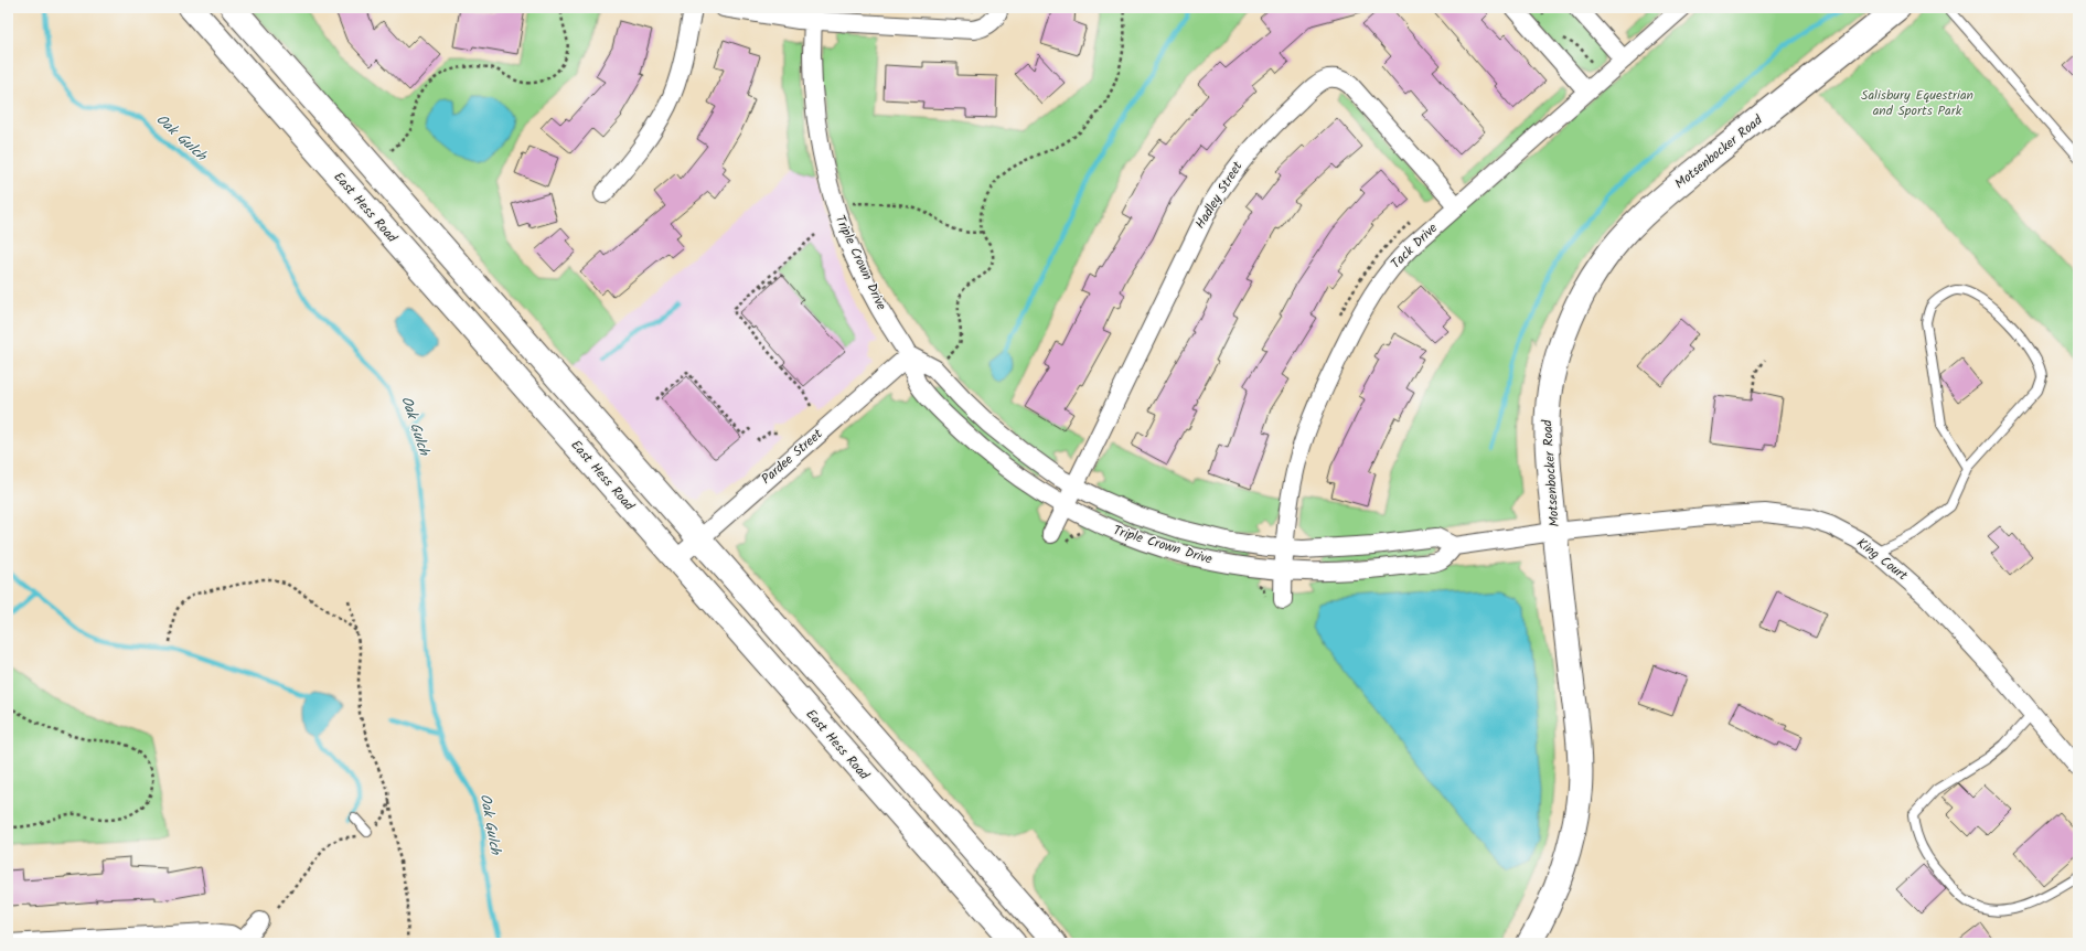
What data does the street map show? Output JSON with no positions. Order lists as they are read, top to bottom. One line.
{"streets":{"main road":["Motsenbocker Road","East Hess Road"],"street":["Hadley Street","Tack Drive","Triple Crown Drive","Pardee Street","King Court"]},"crossings":[["Motsenbocker Road","King Court"],["Hadley Street","Tack Drive"],["Hadley Street","Triple Crown Drive"],["East Hess Road","Pardee Street"],["Tack Drive","Triple Crown Drive"],["Triple Crown Drive","Pardee Street"]],"water":["Oak Gulch"],"parks":["Salisbury Equestrian and Sports Park"]}
